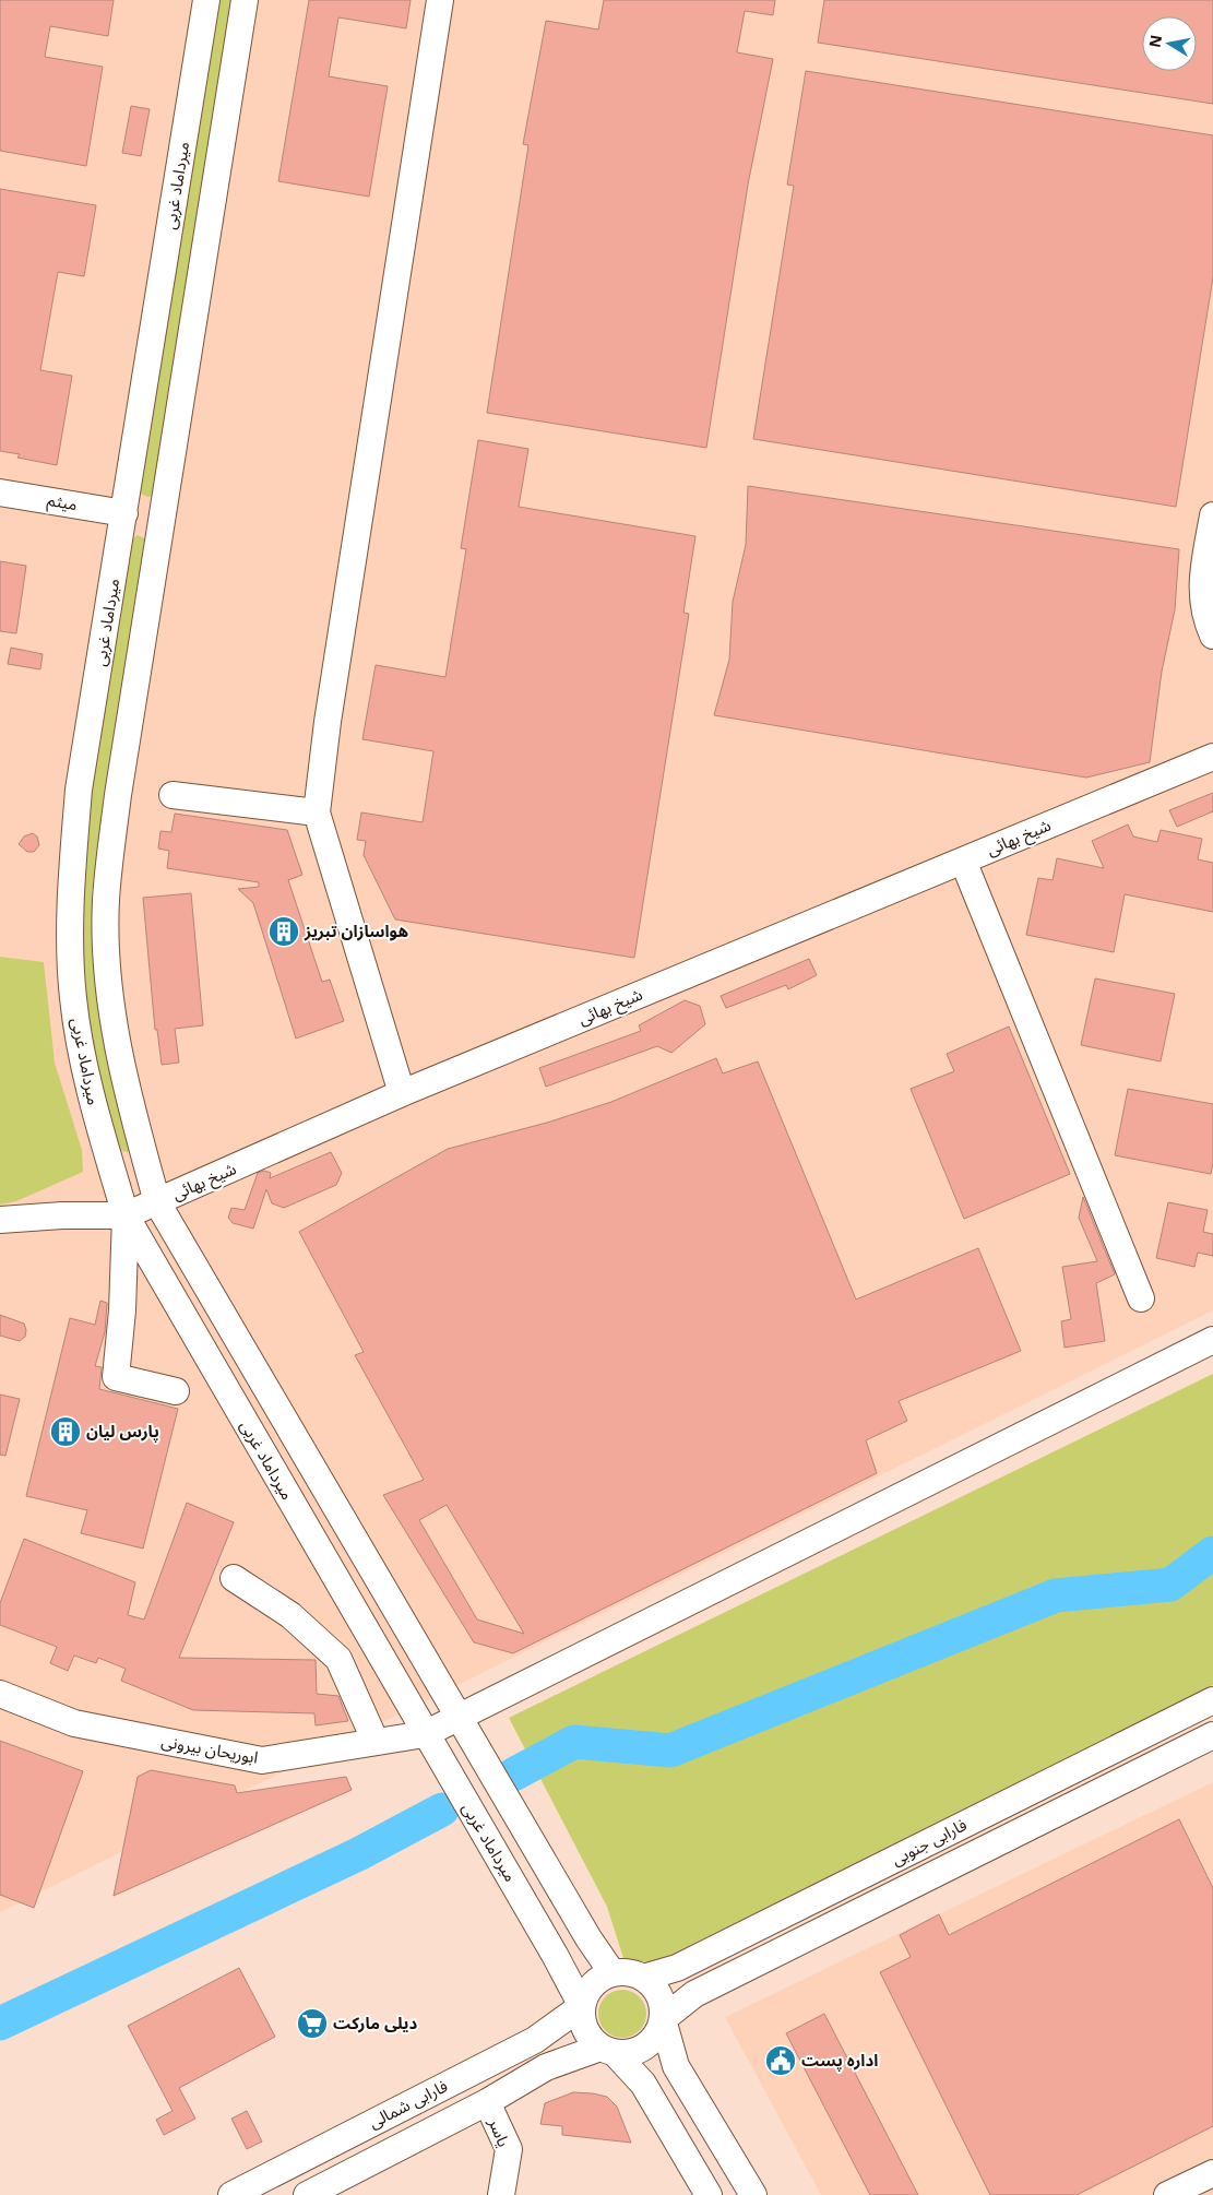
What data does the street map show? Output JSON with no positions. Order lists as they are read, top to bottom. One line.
{"streets":{"street":["میرداماد غربی","میثم","شیخ بهائی","ابوریحان بیرونی","فارابی جنوبی","فارابی شمالی","یاسر"]},"crossings":[["میرداماد غربی","میثم"],["میرداماد غربی","شیخ بهائی"],["میرداماد غربی","ابوریحان بیرونی"],["میرداماد غربی","فارابی جنوبی"],["میرداماد غربی","فارابی شمالی"],["فارابی جنوبی","فارابی شمالی"],["فارابی شمالی","یاسر"]],"places":{"building":["هواسازان تبریز","پارس لیان"],"supermarket":["دیلی مارکت"],"public building":["اداره پست"]},"north":"left"}
